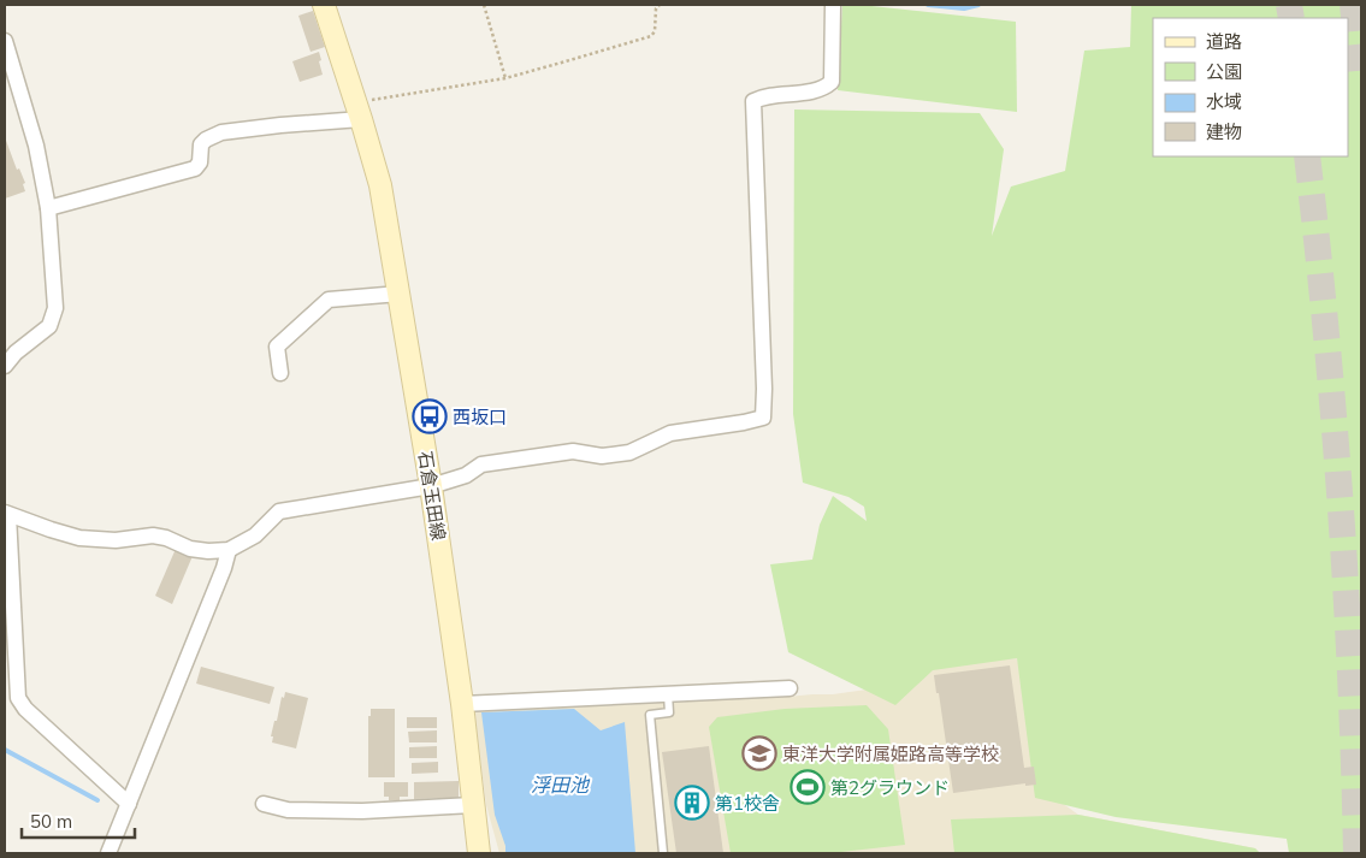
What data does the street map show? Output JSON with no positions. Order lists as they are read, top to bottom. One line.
{"streets":{"main road":["石倉玉田線"]},"water":["浮田池"],"places":{"bus stop":["西坂口"],"school or university":["東洋大学附属姫路高等学校"],"sports":["第2グラウンド"],"building":["第1校舎"]},"legend":["道路","公園","水域","建物"],"scale_bar":"50 m"}
